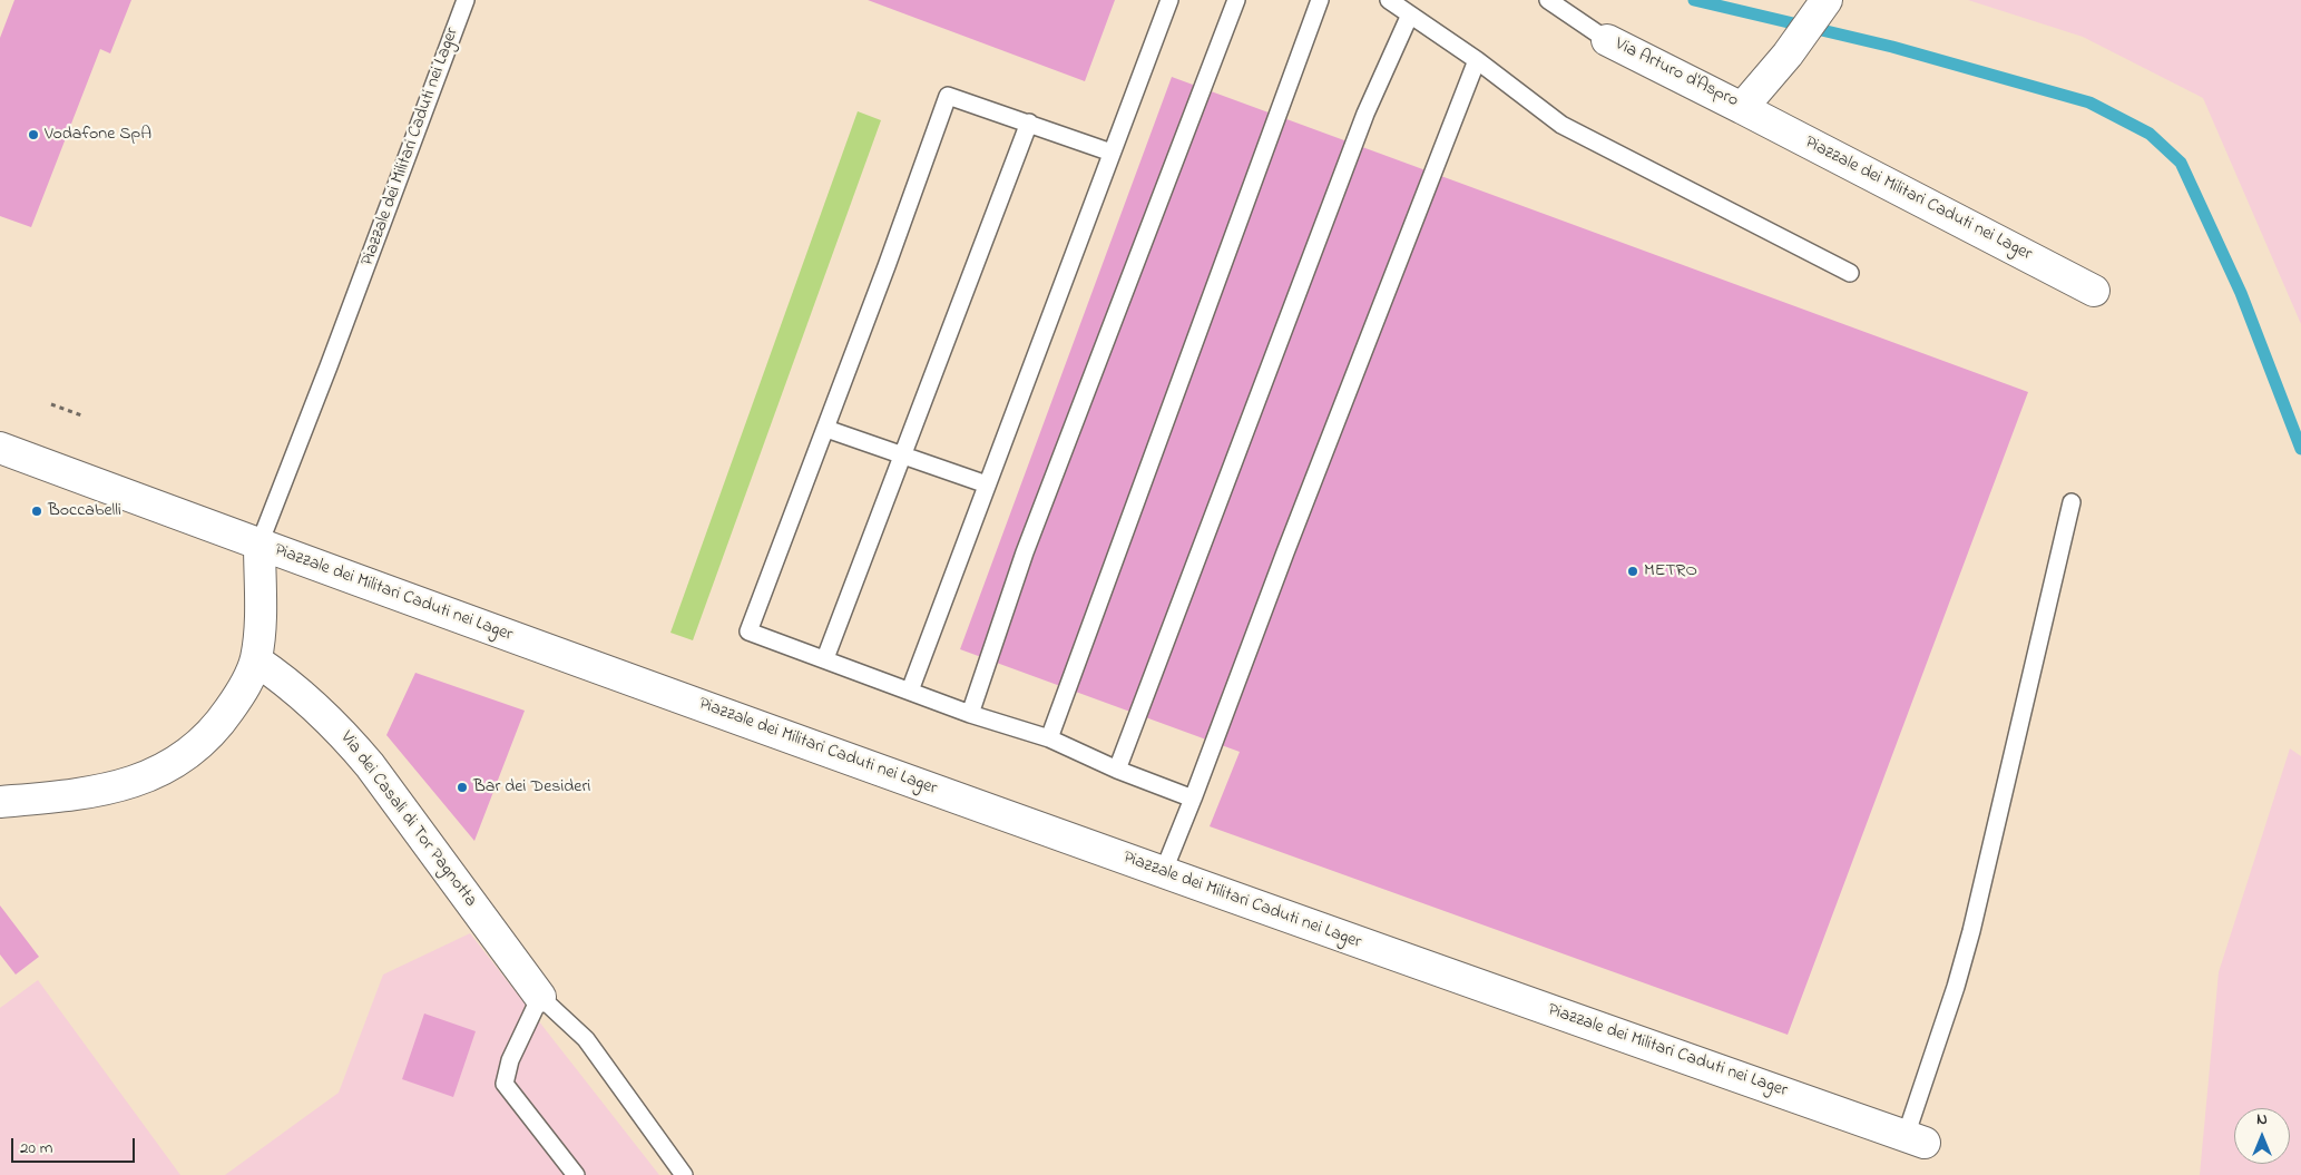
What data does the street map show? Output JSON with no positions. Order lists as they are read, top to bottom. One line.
{"streets":{"street":["Via Arturo d'Aspro","Piazzale dei Militari Caduti nei Lager","Via dei Casali di Tor Pagnotta"]},"crossings":[["Via Arturo d'Aspro","Piazzale dei Militari Caduti nei Lager"]],"places":["Vodafone SpA","Boccabelli","METRO","Bar dei Desideri"],"scale_bar":"20 m","north":"top"}
